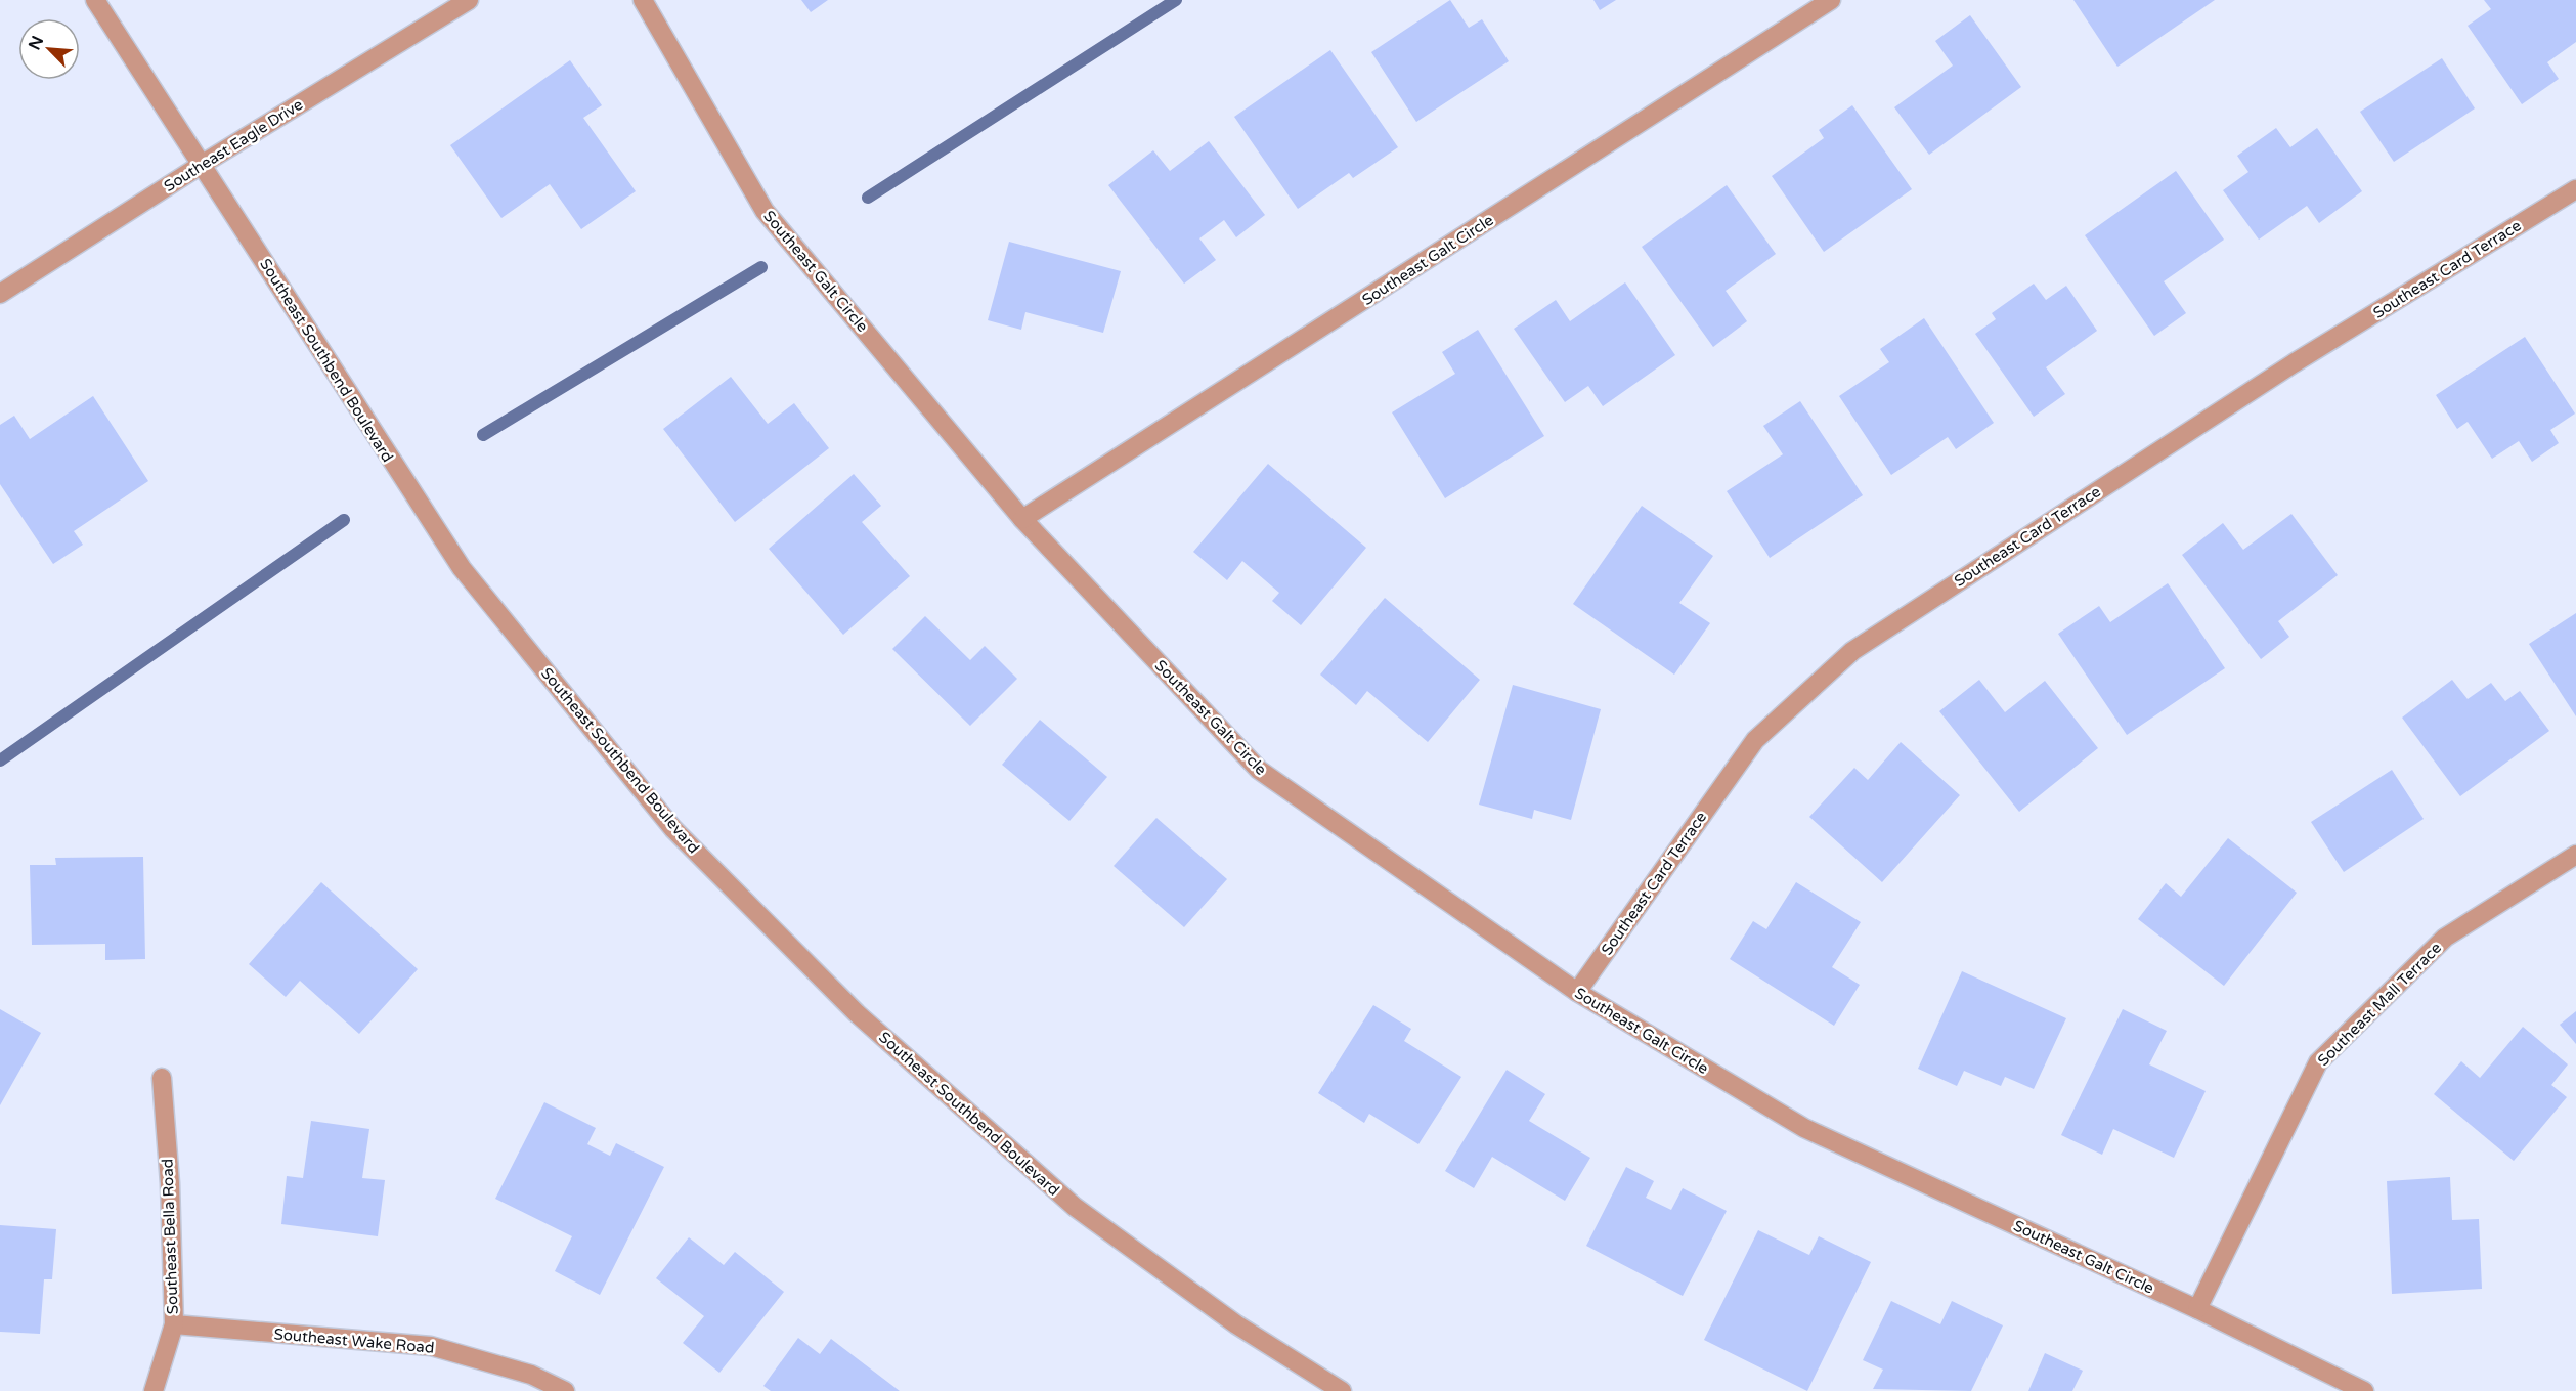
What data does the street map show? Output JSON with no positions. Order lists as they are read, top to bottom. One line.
{"streets":{"street":["Southeast Eagle Drive","Southeast Galt Circle","Southeast Card Terrace","Southeast Southbend Boulevard","Southeast Mall Terrace","Southeast Bella Road","Southeast Wake Road"]},"crossings":[["Southeast Eagle Drive","Southeast Southbend Boulevard"],["Southeast Galt Circle","Southeast Card Terrace"],["Southeast Galt Circle","Southeast Mall Terrace"],["Southeast Bella Road","Southeast Wake Road"]],"north":"top left"}
